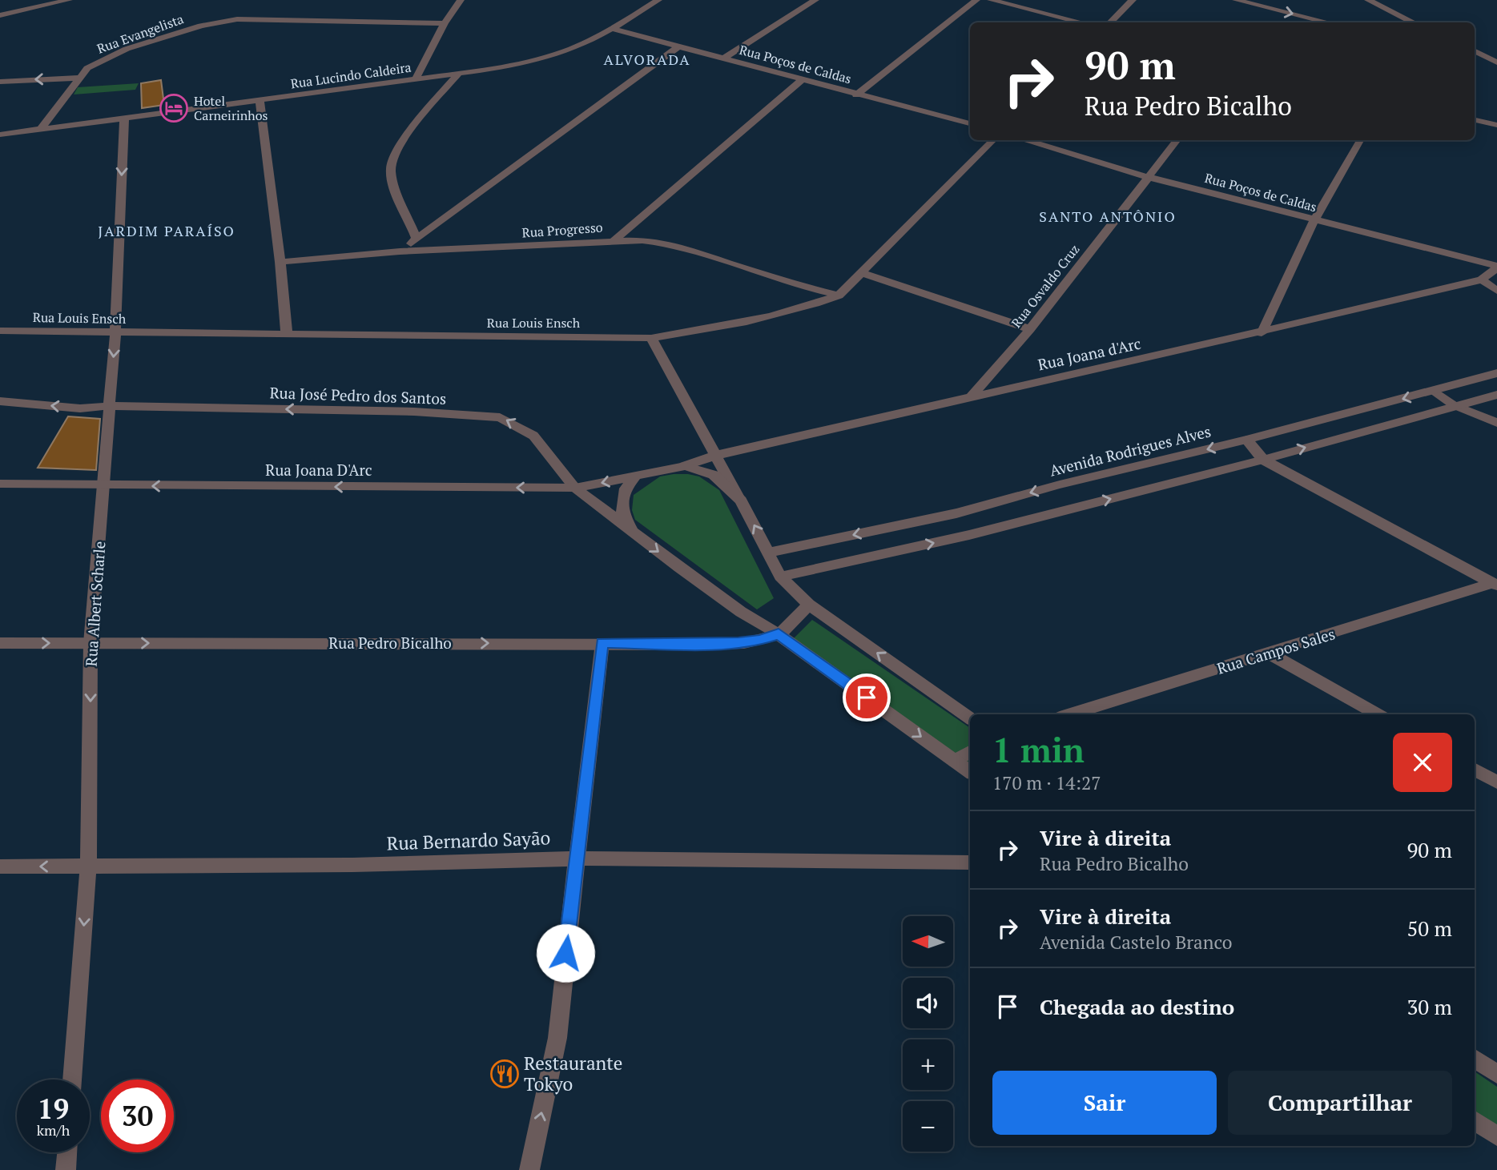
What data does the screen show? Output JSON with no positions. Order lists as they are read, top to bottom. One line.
{"streets":{"street":["Rua Evangelista","Rua Poços de Caldas","Rua Lucindo Caldeira","Rua Progresso","Rua Osvaldo Cruz","Rua Louis Ensch","Rua Joana d'Arc","Rua José Pedro dos Santos","Avenida Rodrigues Alves","Rua Joana D'Arc","Rua Albert Scharle","Rua Pedro Bicalho","Rua Campos Sales","Rua Bernardo Sayão"]},"crossings":[["Rua Evangelista","Rua Lucindo Caldeira"],["Rua Poços de Caldas","Rua Lucindo Caldeira"],["Rua Poços de Caldas","Rua Osvaldo Cruz"],["Rua Poços de Caldas","Rua Joana d'Arc"],["Rua Lucindo Caldeira","Rua Albert Scharle"],["Rua Progresso","Rua Louis Ensch"],["Rua Osvaldo Cruz","Rua Joana d'Arc"],["Rua Louis Ensch","Rua Albert Scharle"],["Rua Joana d'Arc","Rua Joana D'Arc"],["Rua José Pedro dos Santos","Rua Joana D'Arc"],["Rua José Pedro dos Santos","Rua Albert Scharle"],["Rua José Pedro dos Santos","Rua Pedro Bicalho"],["Rua Joana D'Arc","Rua Albert Scharle"],["Rua Albert Scharle","Rua Pedro Bicalho"],["Rua Albert Scharle","Rua Bernardo Sayão"]],"one_way":["Rua Joana D'Arc","Rua Albert Scharle","Rua Pedro Bicalho"],"districts":["ALVORADA","SANTO ANTÔNIO","JARDIM PARAÍSO"],"places":{"hotel":["Hotel Carneirinhos"],"restaurant":["Restaurante Tokyo"]},"north":"left","page":{"turn":["90 m","Rua Pedro Bicalho"],"heading":["1 min","170 m · 14:27"],"list":[{"name":"Vire à direita","note":"Rua Pedro Bicalho","value":"90 m"},{"name":"Vire à direita","note":"Avenida Castelo Branco","value":"50 m"},{"name":"Chegada ao destino","value":"30 m"}],"map_buttons":["+","−"],"buttons":["Sair","Compartilhar"],"speed":"19 km/h","limit":"30"}}
